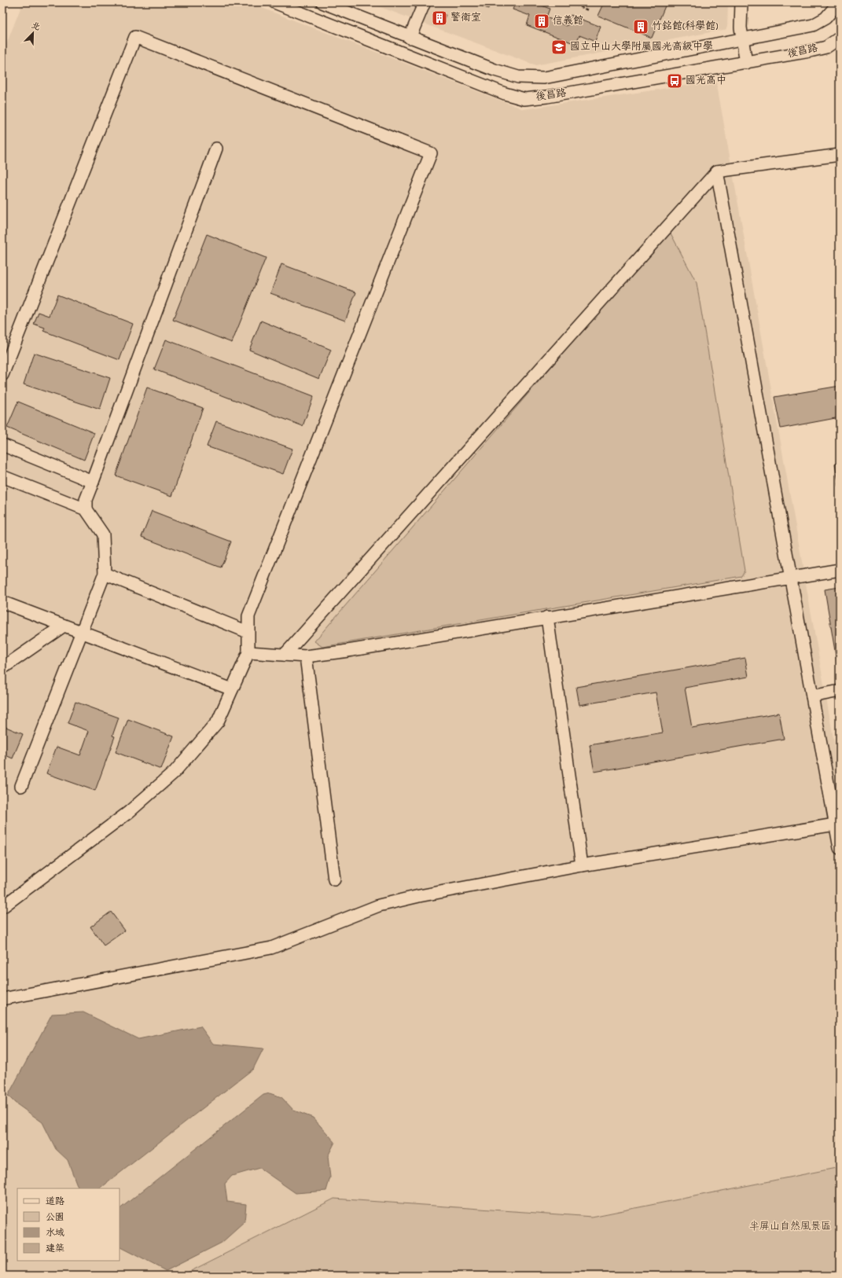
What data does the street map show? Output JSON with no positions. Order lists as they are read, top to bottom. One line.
{"streets":{"street":["後昌路"]},"parks":["半屏山自然風景區"],"places":{"building":["警衛室","信義館","竹銘館(科學館)"],"school or university":["國立中山大學附屬國光高級中學"],"bus stop":["國光高中"]},"legend":["道路","公園","水域","建築"],"north":"top right"}
